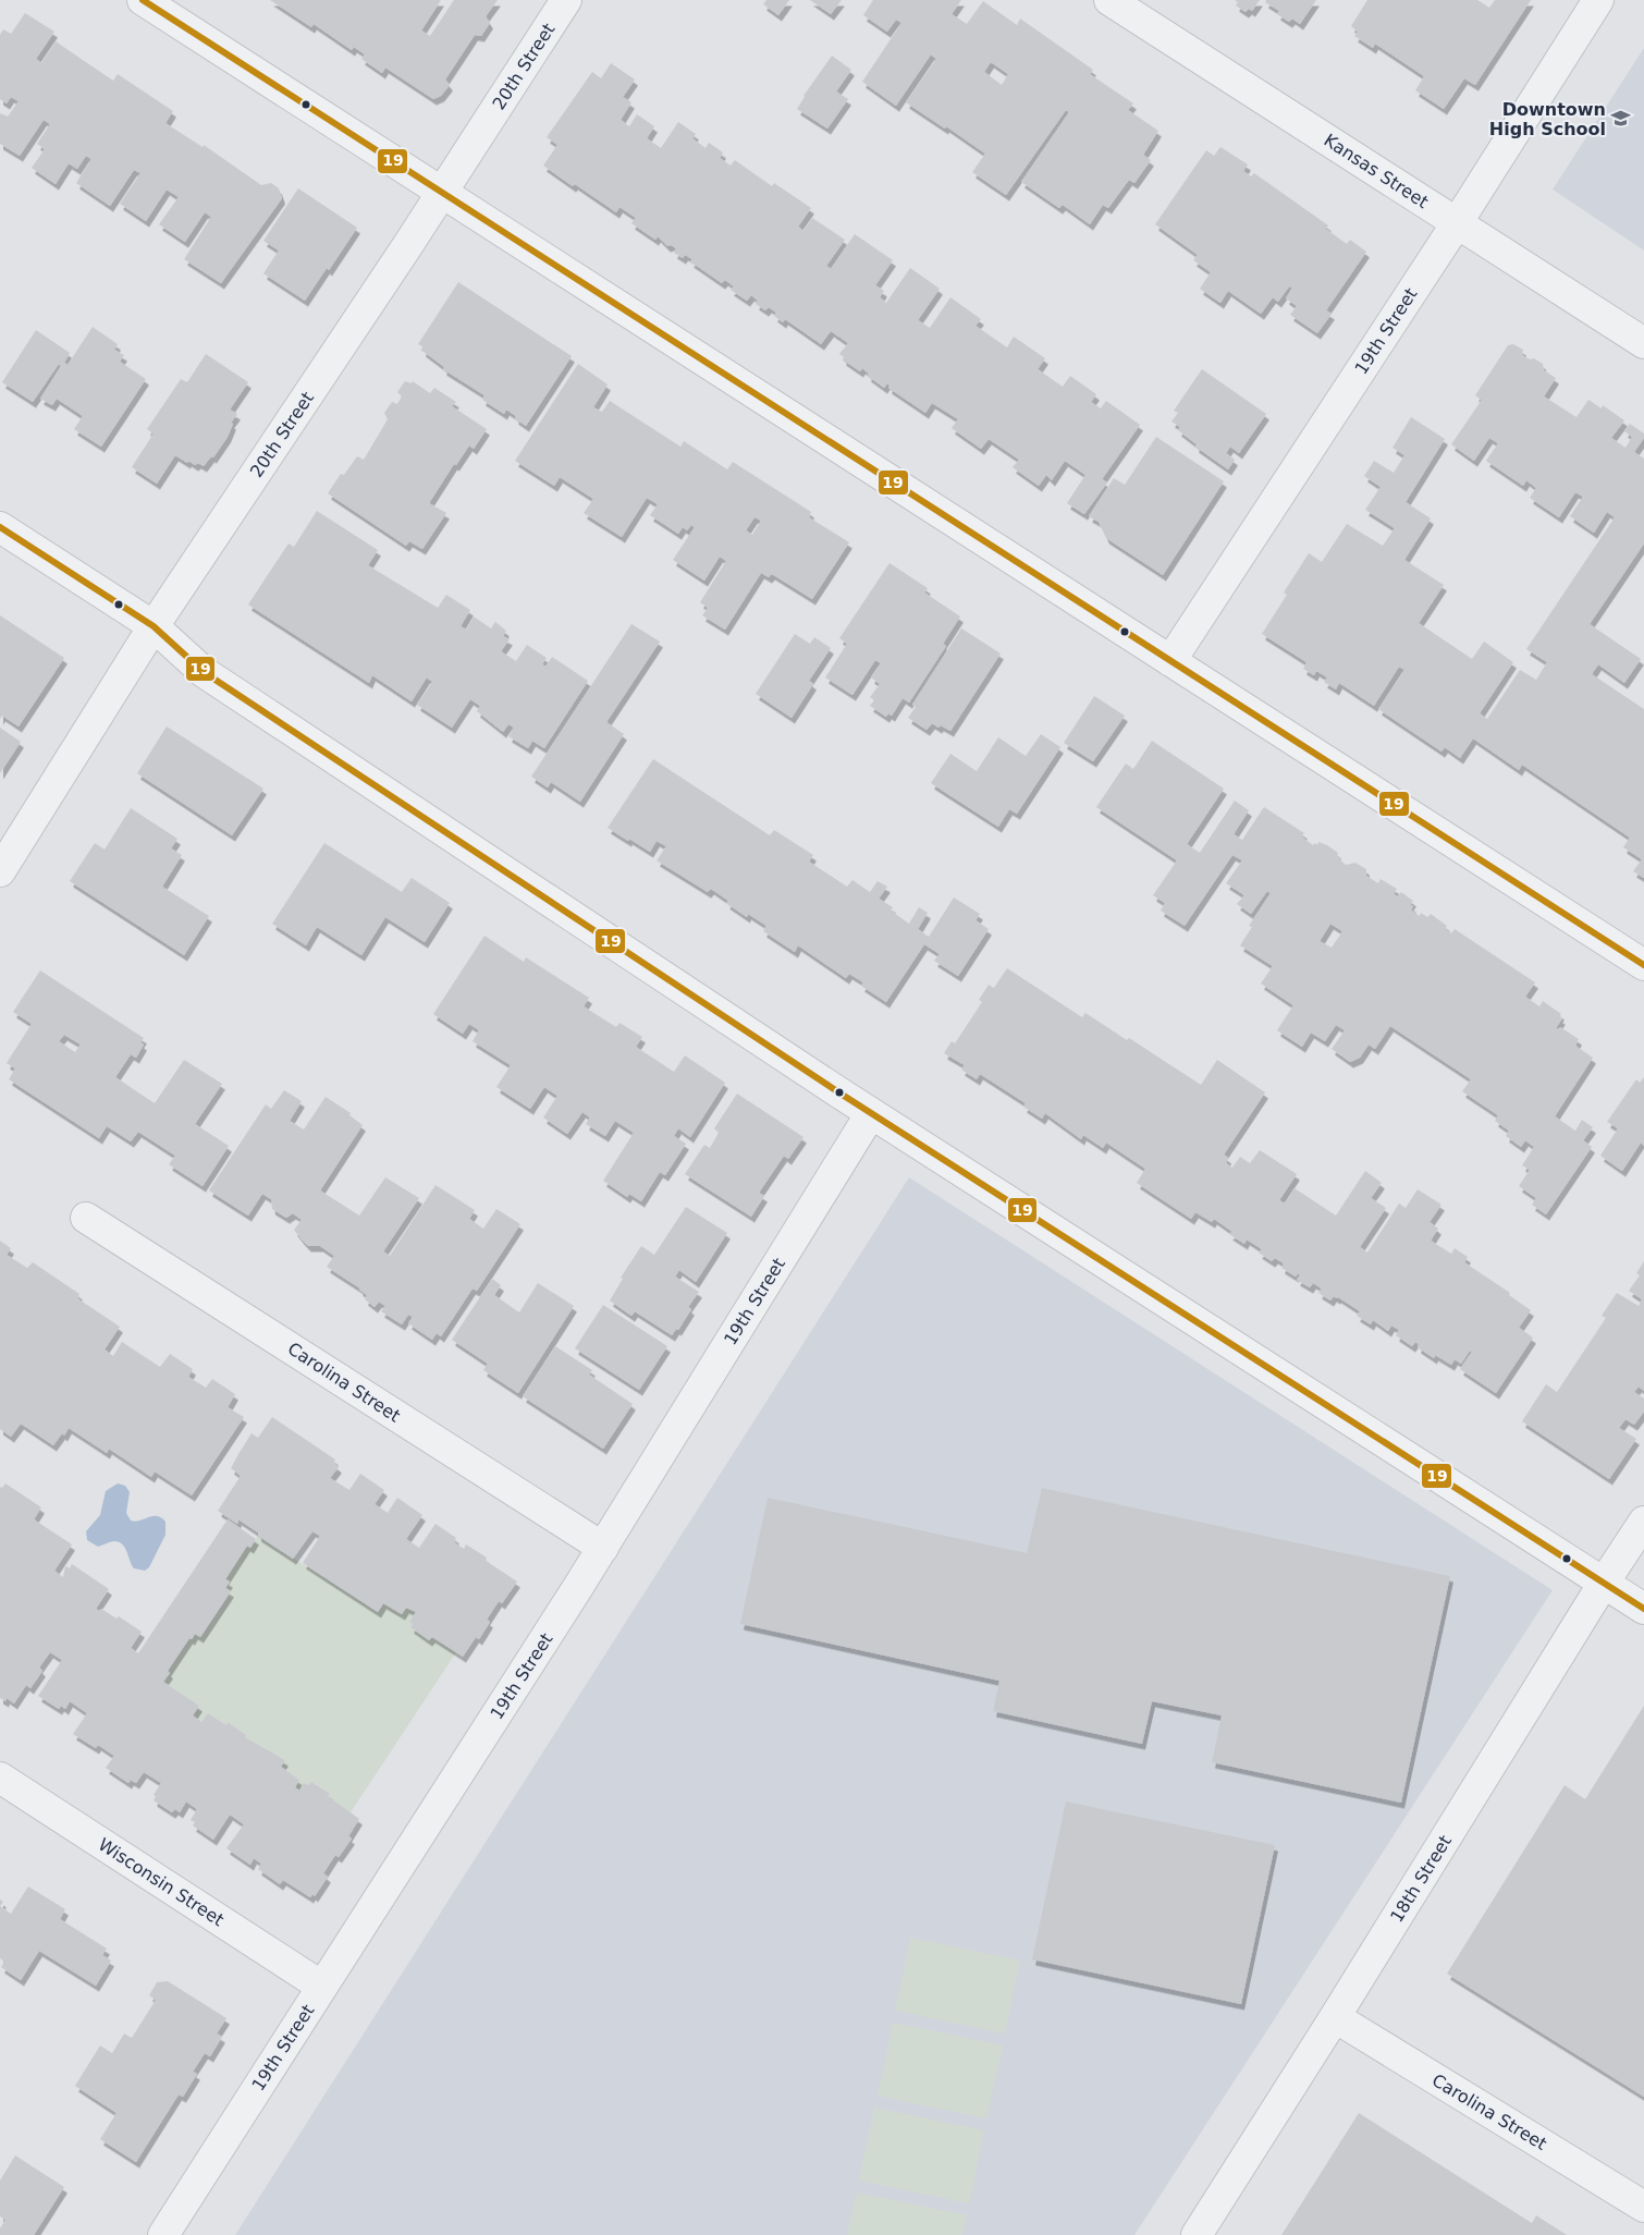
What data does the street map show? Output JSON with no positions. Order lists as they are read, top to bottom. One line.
{"streets":{"street":["20th Street","Kansas Street","19th Street","Carolina Street","18th Street","Wisconsin Street"]},"crossings":[["Kansas Street","19th Street"],["19th Street","Carolina Street"],["19th Street","Wisconsin Street"],["Carolina Street","18th Street"]],"places":{"school or university":["Downtown High School"]},"lines":["transit line 19"]}
